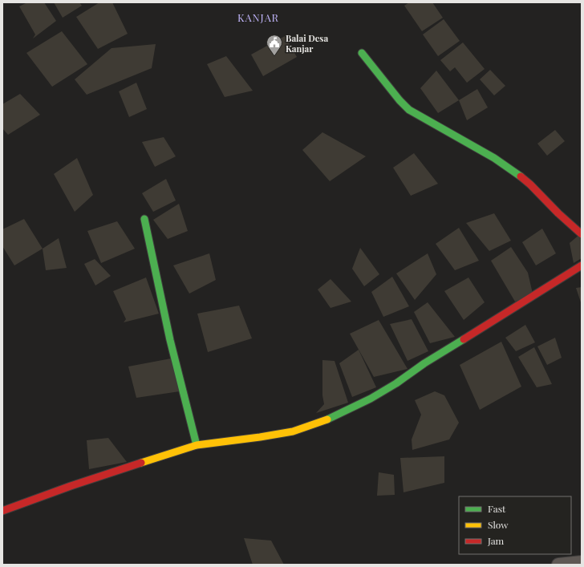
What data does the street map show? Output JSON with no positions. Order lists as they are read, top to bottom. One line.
{"districts":["KANJAR"],"places":{"public building":["Balai Desa Kanjar"]},"legend":["Fast","Slow","Jam"]}
